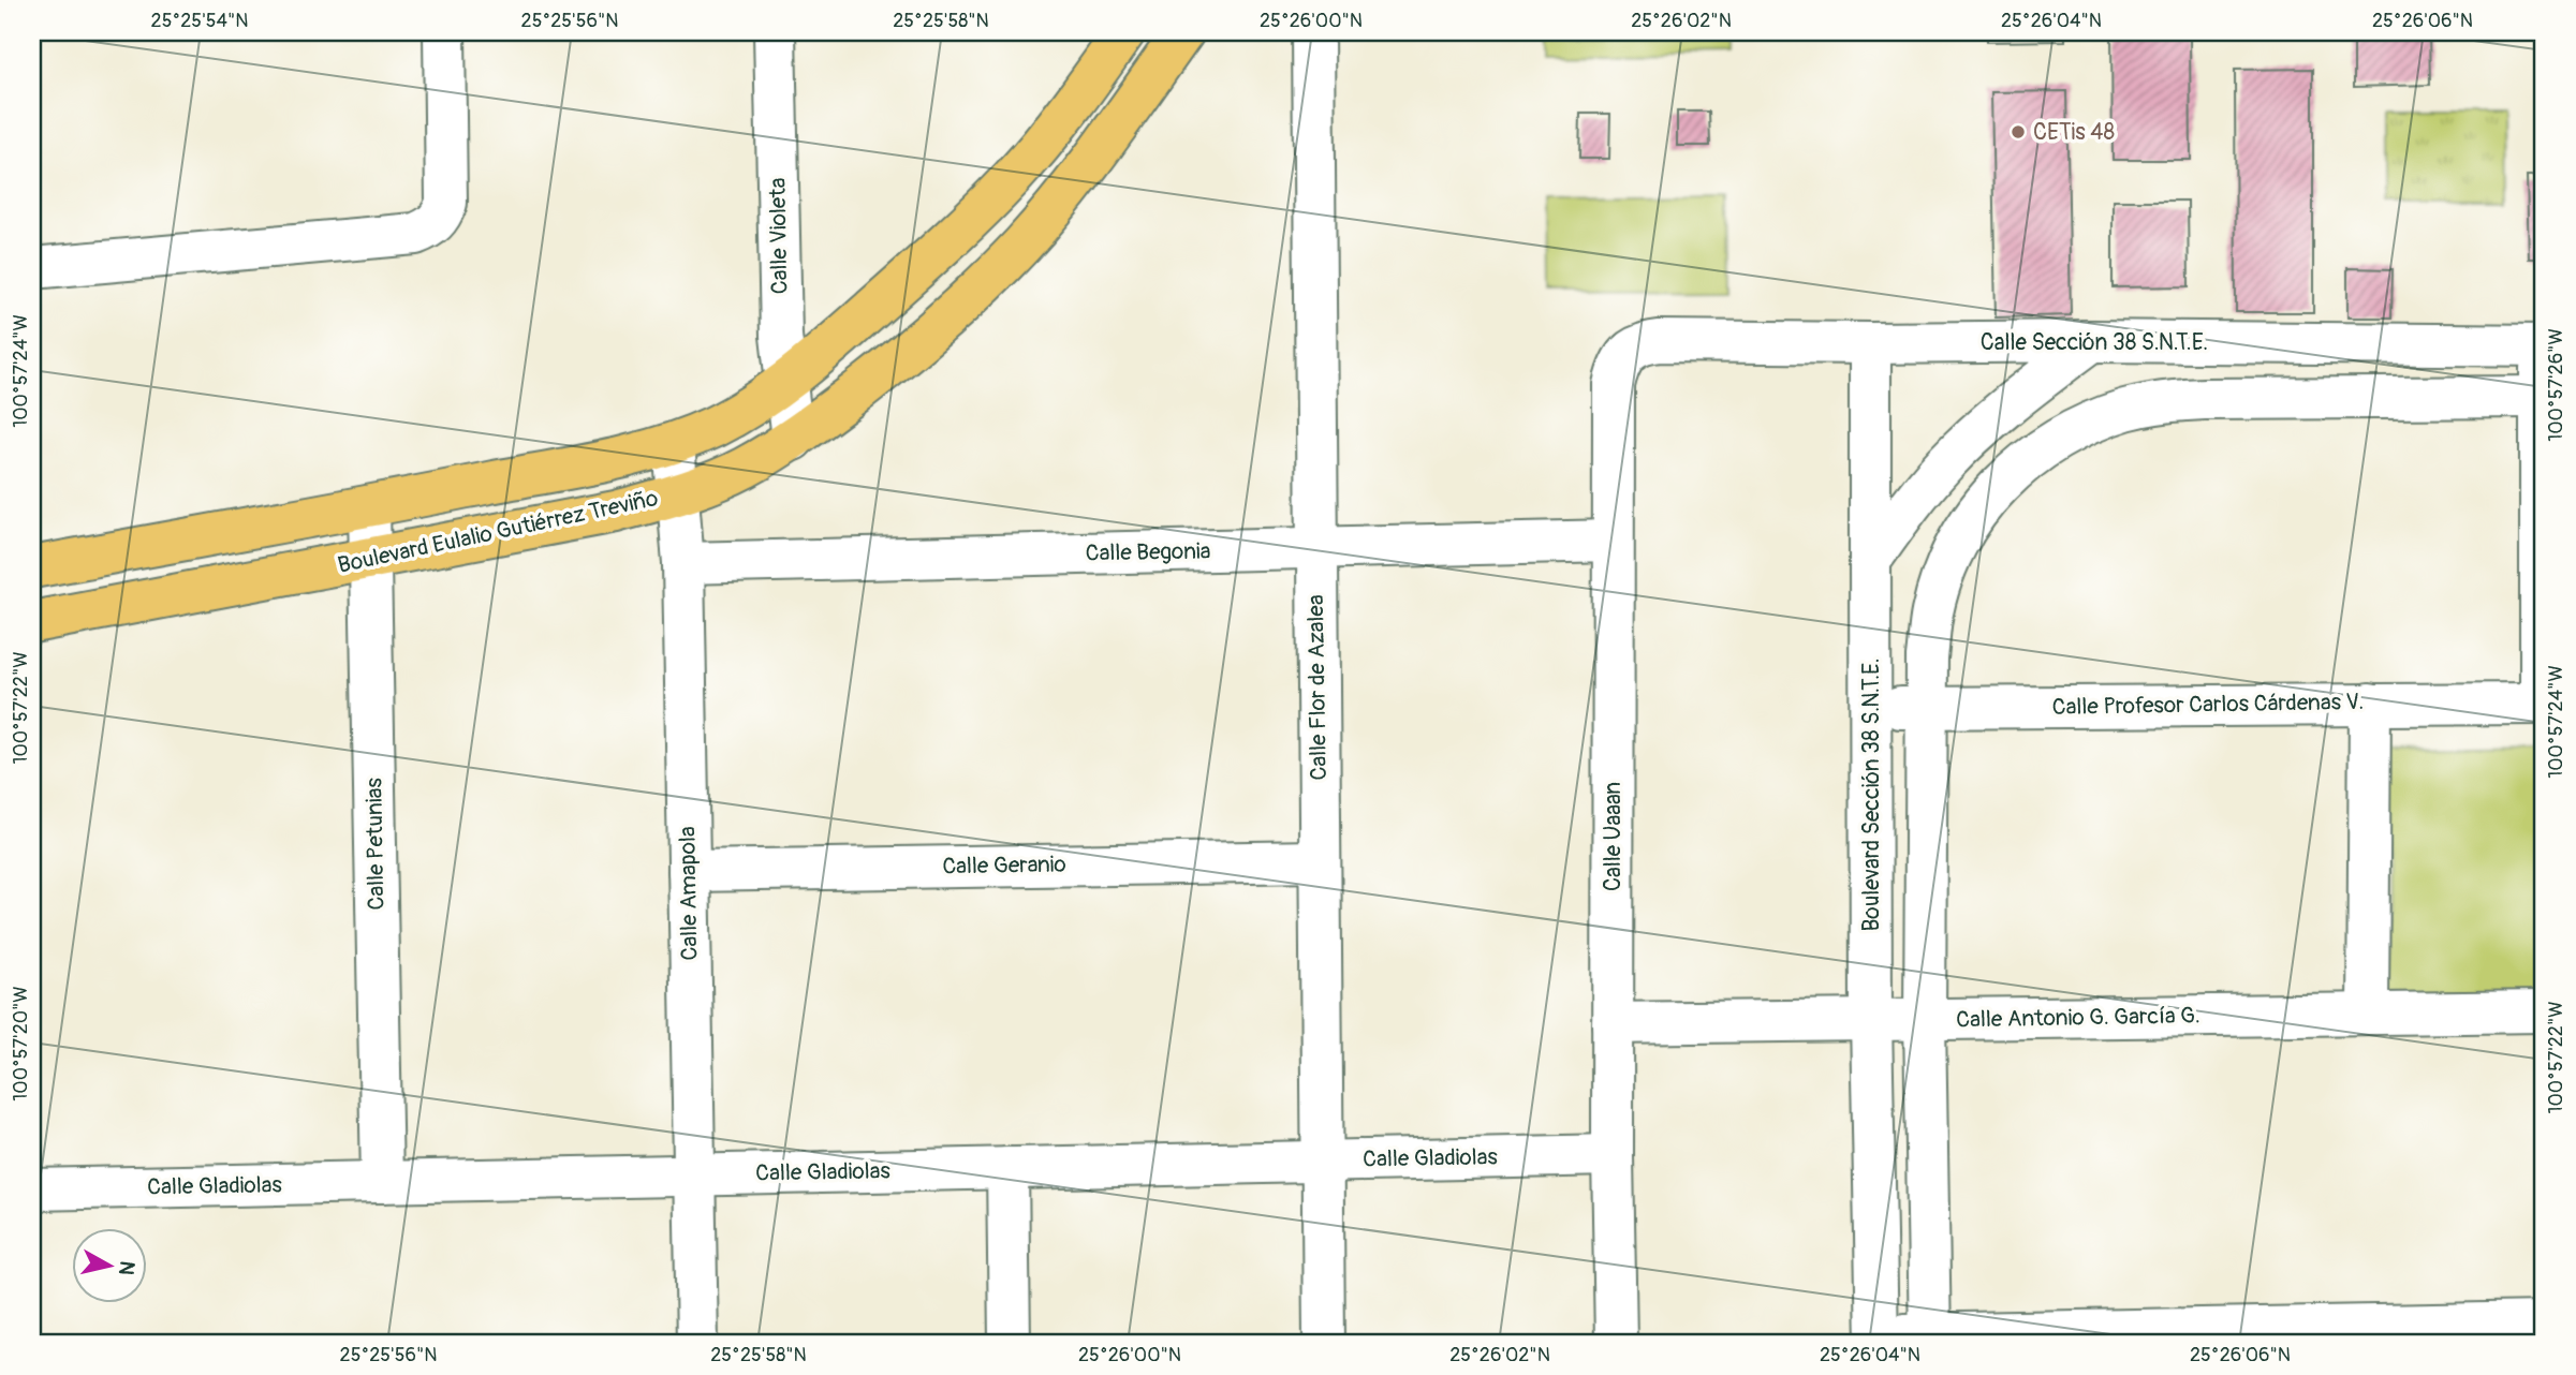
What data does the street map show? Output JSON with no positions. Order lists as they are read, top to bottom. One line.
{"streets":{"main road":["Boulevard Eulalio Gutiérrez Treviño"],"street":["Calle Violeta","Calle Sección 38 S.N.T.E.","Calle Begonia","Calle Flor de Azalea","Calle Profesor Carlos Cárdenas V.","Boulevard Sección 38 S.N.T.E.","Calle Uaaan","Calle Petunias","Calle Geranio","Calle Amapola","Calle Antonio G. García G.","Calle Gladiolas"]},"crossings":[["Calle Violeta","Boulevard Eulalio Gutiérrez Treviño"],["Calle Sección 38 S.N.T.E.","Boulevard Sección 38 S.N.T.E."],["Calle Sección 38 S.N.T.E.","Calle Uaaan"],["Boulevard Eulalio Gutiérrez Treviño","Calle Petunias"],["Boulevard Eulalio Gutiérrez Treviño","Calle Amapola"],["Calle Begonia","Calle Flor de Azalea"],["Calle Begonia","Calle Uaaan"],["Calle Begonia","Calle Amapola"],["Calle Flor de Azalea","Calle Geranio"],["Calle Flor de Azalea","Calle Gladiolas"],["Calle Profesor Carlos Cárdenas V.","Boulevard Sección 38 S.N.T.E."],["Boulevard Sección 38 S.N.T.E.","Calle Antonio G. García G."],["Calle Uaaan","Calle Antonio G. García G."],["Calle Uaaan","Calle Gladiolas"],["Calle Petunias","Calle Gladiolas"],["Calle Geranio","Calle Amapola"],["Calle Amapola","Calle Gladiolas"]],"places":["CETis 48"],"north":"right","coordinates":["25°25'54\"N","25°25'56\"N","25°25'58\"N","25°26'00\"N","25°26'02\"N","25°26'04\"N","25°26'06\"N","100°57'24\"W","100°57'26\"W","100°57'22\"W","100°57'20\"W"]}
